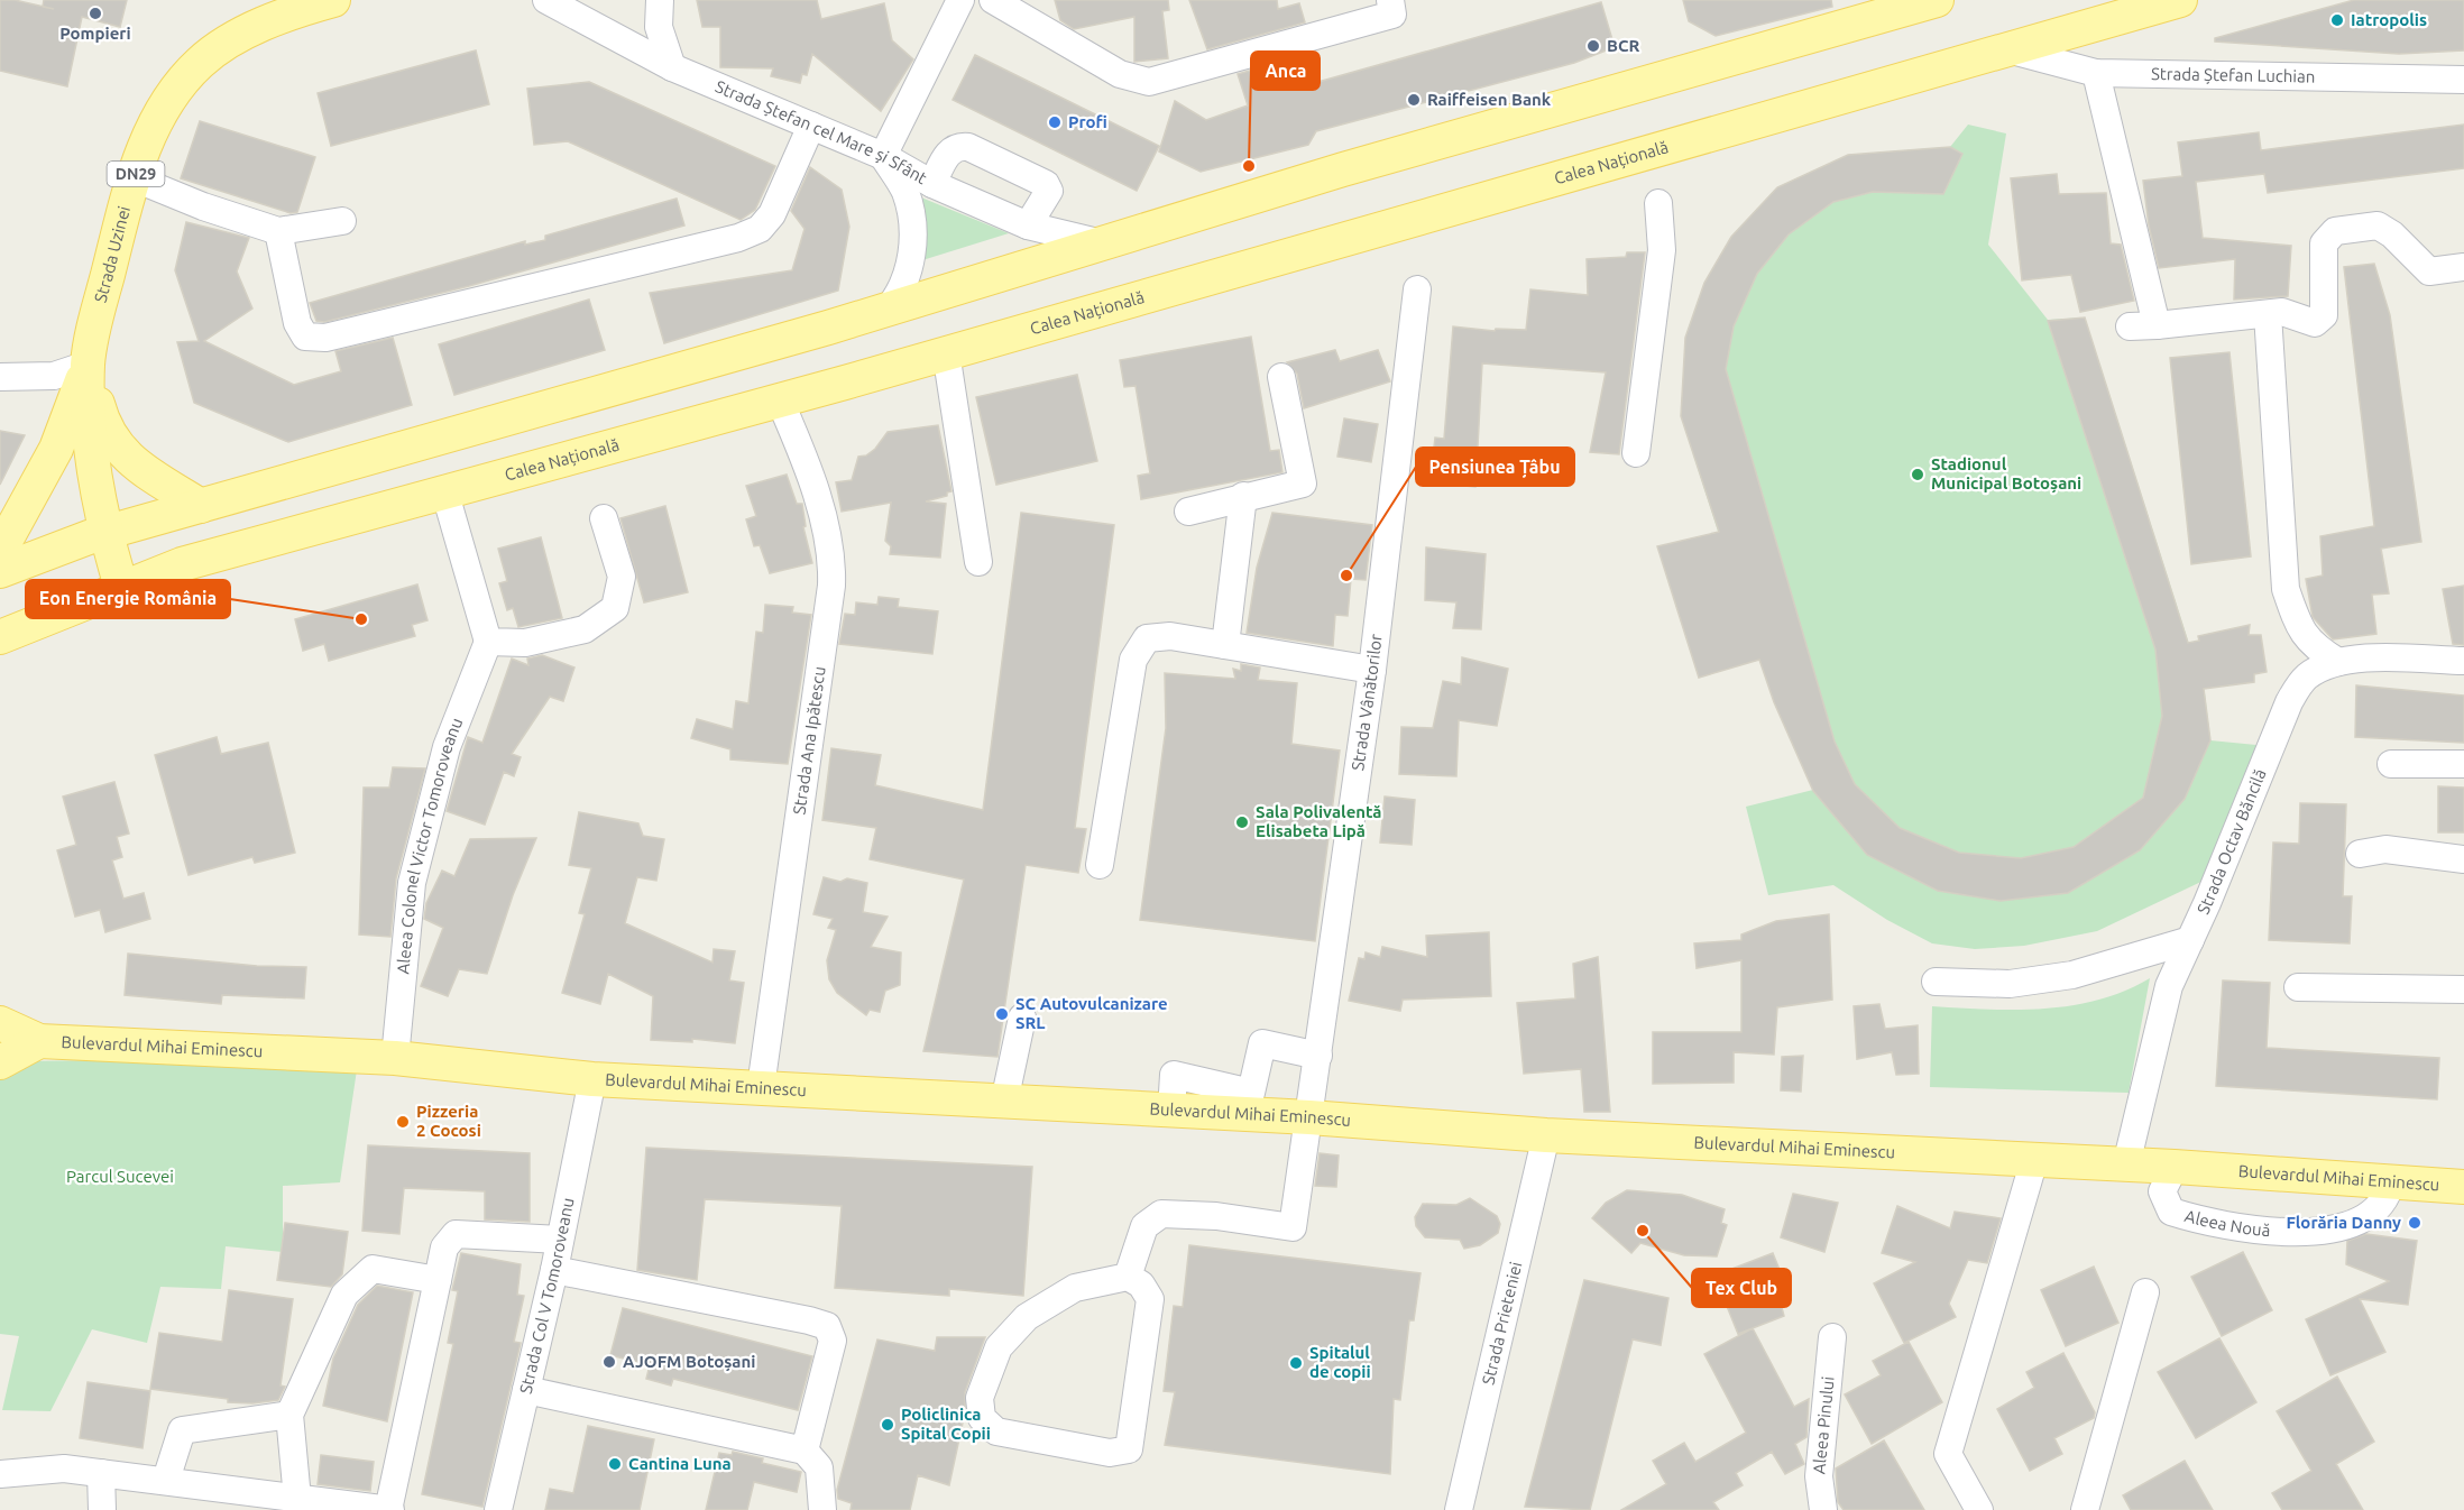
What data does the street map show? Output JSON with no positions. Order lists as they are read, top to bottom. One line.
{"streets":{"main road":["Calea Națională","DN29","Strada Uzinei","Bulevardul Mihai Eminescu"],"street":["Strada Ștefan Luchian","Strada Ștefan cel Mare și Sfânt","Strada Vânătorilor","Strada Ana Ipătescu","Strada Octav Băncilă","Aleea Colonel Victor Tomoroveanu","Aleea Nouă","Strada Col V Tomoroveanu","Strada Prieteniei","Aleea Pinului"]},"crossings":[["Strada Ștefan Luchian","Calea Națională"],["Strada Ștefan cel Mare și Sfânt","Calea Națională"],["Calea Națională","Strada Uzinei"],["Calea Națională","Strada Ana Ipătescu"],["DN29","Strada Uzinei"],["Strada Vânătorilor","Bulevardul Mihai Eminescu"],["Strada Ana Ipătescu","Bulevardul Mihai Eminescu"],["Strada Octav Băncilă","Bulevardul Mihai Eminescu"],["Aleea Colonel Victor Tomoroveanu","Bulevardul Mihai Eminescu"],["Bulevardul Mihai Eminescu","Aleea Nouă"],["Bulevardul Mihai Eminescu","Strada Col V Tomoroveanu"],["Bulevardul Mihai Eminescu","Strada Prieteniei"]],"parks":["Parcul Sucevei"],"places":["Pompieri","Iatropolis","BCR","Raiffeisen Bank","Profi","Anca","Stadionul Municipal Botoșani","Pensiunea Țâbu","Eon Energie România","Sala Polivalentă Elisabeta Lipă","SC Autovulcanizare SRL","Pizzeria 2 Cocosi","Florăria Danny","Tex Club","AJOFM Botoșani","Spitalul de copii","Policlinica Spital Copii","Cantina Luna"]}
